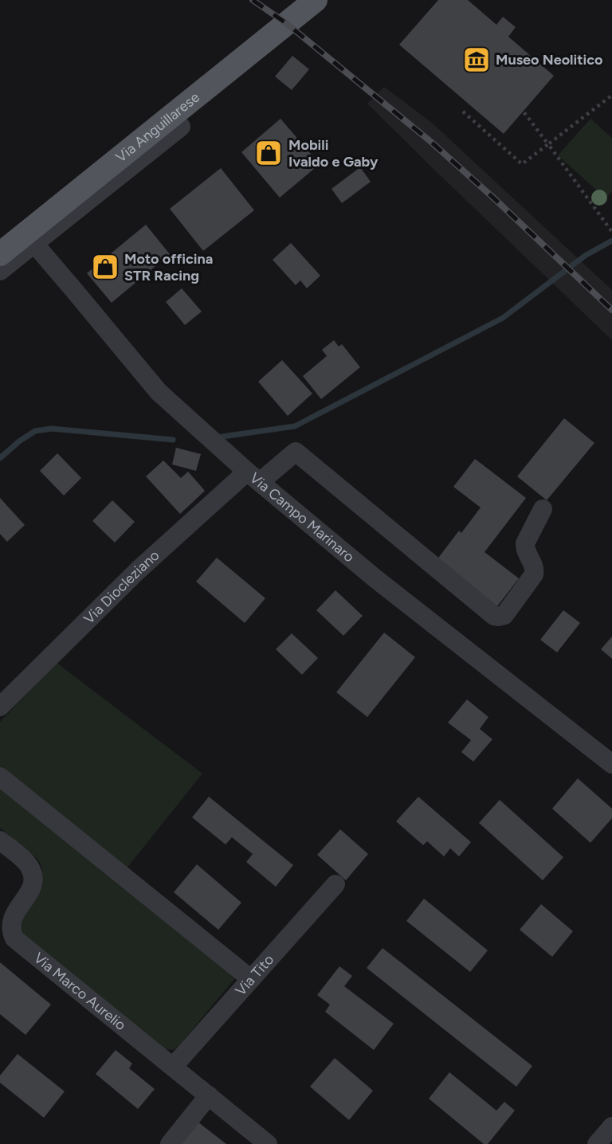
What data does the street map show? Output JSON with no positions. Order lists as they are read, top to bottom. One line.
{"streets":{"main road":["Via Anguillarese"],"street":["Via Campo Marinaro","Via Diocleziano","Via Tito","Via Marco Aurelio"]},"crossings":[["Via Anguillarese","Via Campo Marinaro"],["Via Campo Marinaro","Via Diocleziano"],["Via Tito","Via Marco Aurelio"]],"places":{"museum":["Museo Neolitico"],"shop":["Mobili Ivaldo e Gaby","Moto officina STR Racing"]}}
